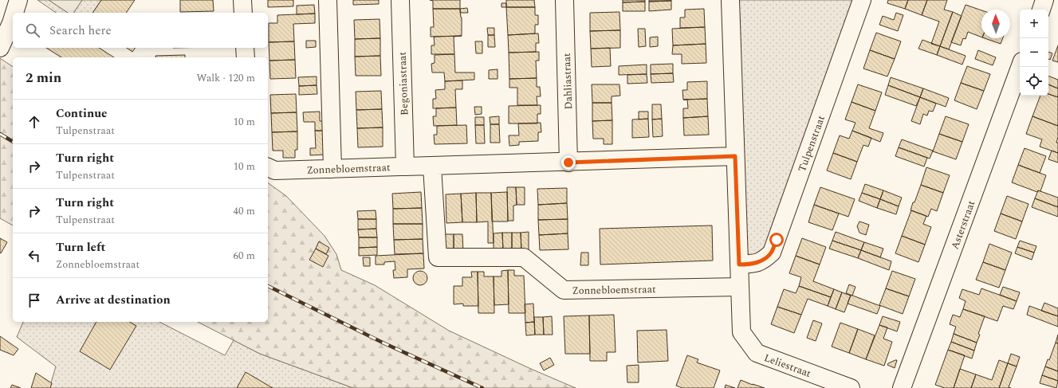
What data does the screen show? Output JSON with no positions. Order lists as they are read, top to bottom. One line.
{"streets":{"street":["Dahliastraat","Begoniastraat","Tulpenstraat","Zonnebloemstraat","Asterstraat","Leliestraat"]},"crossings":[["Dahliastraat","Zonnebloemstraat"],["Begoniastraat","Zonnebloemstraat"],["Zonnebloemstraat","Leliestraat"]],"north":"top","page":{"map_buttons":["+","−"],"search":"Search here","heading":["2 min","Walk · 120 m"],"list":[["Continue","Tulpenstraat","10 m"],["Turn right","Tulpenstraat","10 m"],["Turn right","Tulpenstraat","40 m"],["Turn left","Zonnebloemstraat","60 m"],"Arrive at destination"]}}
